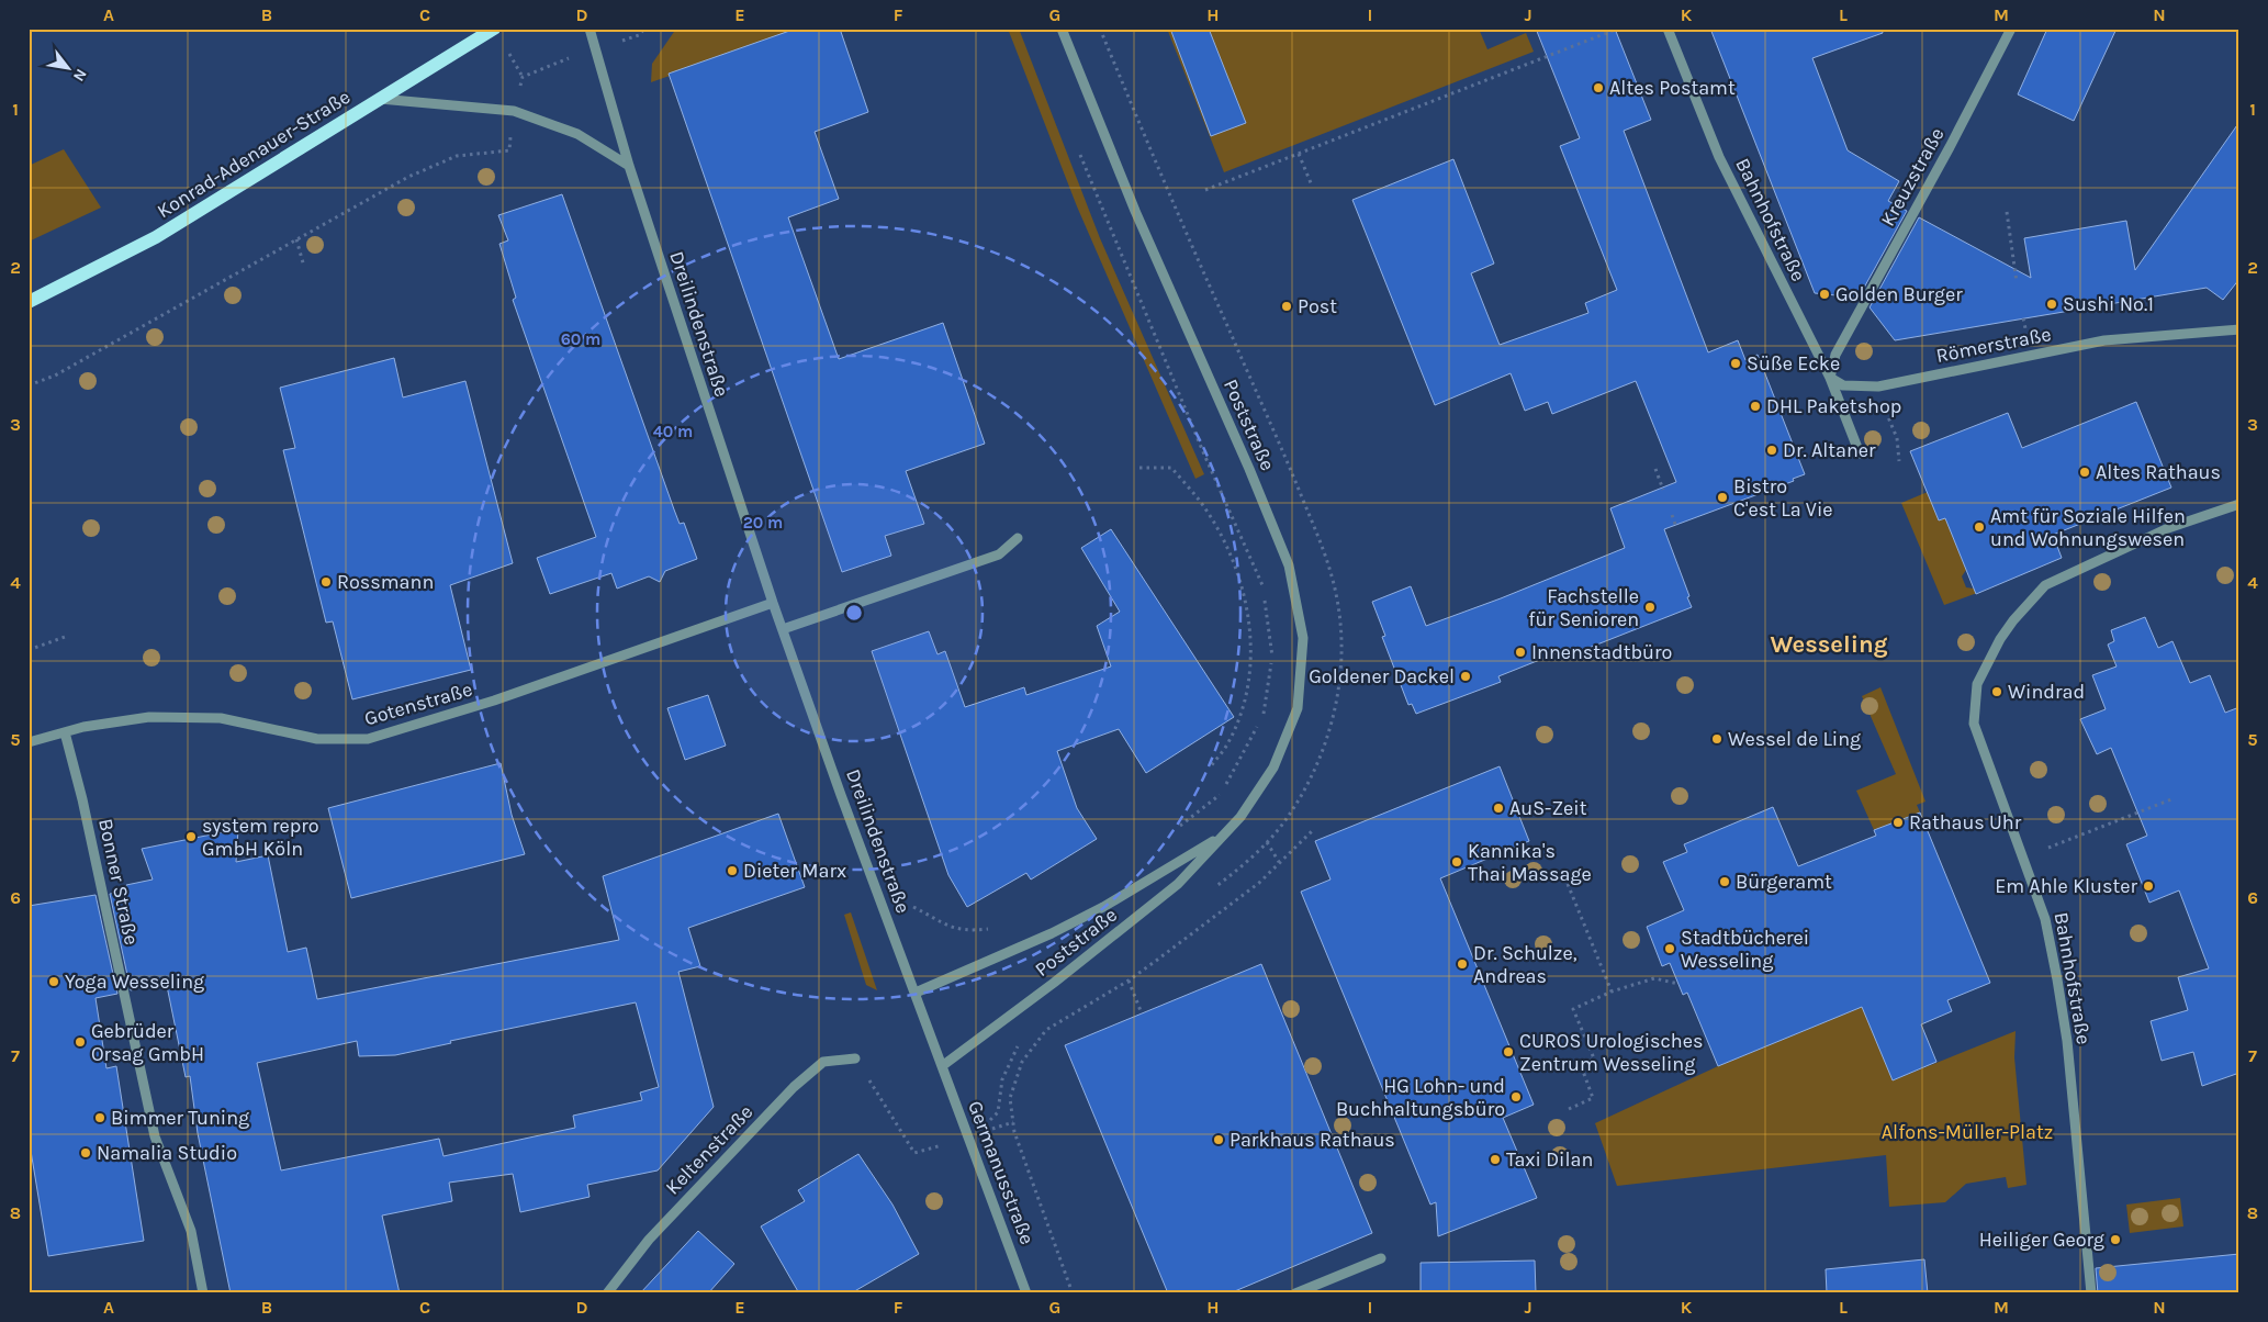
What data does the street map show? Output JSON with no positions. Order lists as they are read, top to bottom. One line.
{"streets":{"main road":["Konrad-Adenauer-Straße"],"street":["Kreuzstraße","Bahnhofstraße","Dreilindenstraße","Römerstraße","Poststraße","Gotenstraße","Bonner Straße","Keltenstraße","Germanusstraße"]},"crossings":[["Kreuzstraße","Bahnhofstraße"],["Kreuzstraße","Römerstraße"],["Bahnhofstraße","Römerstraße"],["Dreilindenstraße","Poststraße"],["Dreilindenstraße","Gotenstraße"],["Dreilindenstraße","Germanusstraße"],["Poststraße","Germanusstraße"],["Gotenstraße","Bonner Straße"]],"districts":["Wesseling"],"parks":["Alfons-Müller-Platz"],"places":["Altes Postamt","Golden Burger","Sushi No.1","Post","Süße Ecke","DHL Paketshop","Dr. Altaner","Altes Rathaus","Bistro C'est La Vie","Amt für Soziale Hilfen und Wohnungswesen","Rossmann","Fachstelle für Senioren","Innenstadtbüro","Goldener Dackel","Windrad","Wessel de Ling","AuS-Zeit","Rathaus Uhr","system repro GmbH Köln","Kannika's Thai Massage","Dieter Marx","Bürgeramt","Em Ahle Kluster","Stadtbücherei Wesseling","Dr. Schulze, Andreas","Yoga Wesseling","Gebrüder Orsag GmbH","CUROS Urologisches Zentrum Wesseling","HG Lohn- und Buchhaltungsbüro","Bimmer Tuning","Parkhaus Rathaus","Namalia Studio","Taxi Dilan","Heiliger Georg"],"north":"bottom right","grid":{"columns":["A","B","C","D","E","F","G","H","I","J","K","L","M","N"],"rows":["1","2","3","4","5","6","7","8"]},"rings":["60 m","40 m","20 m"]}
